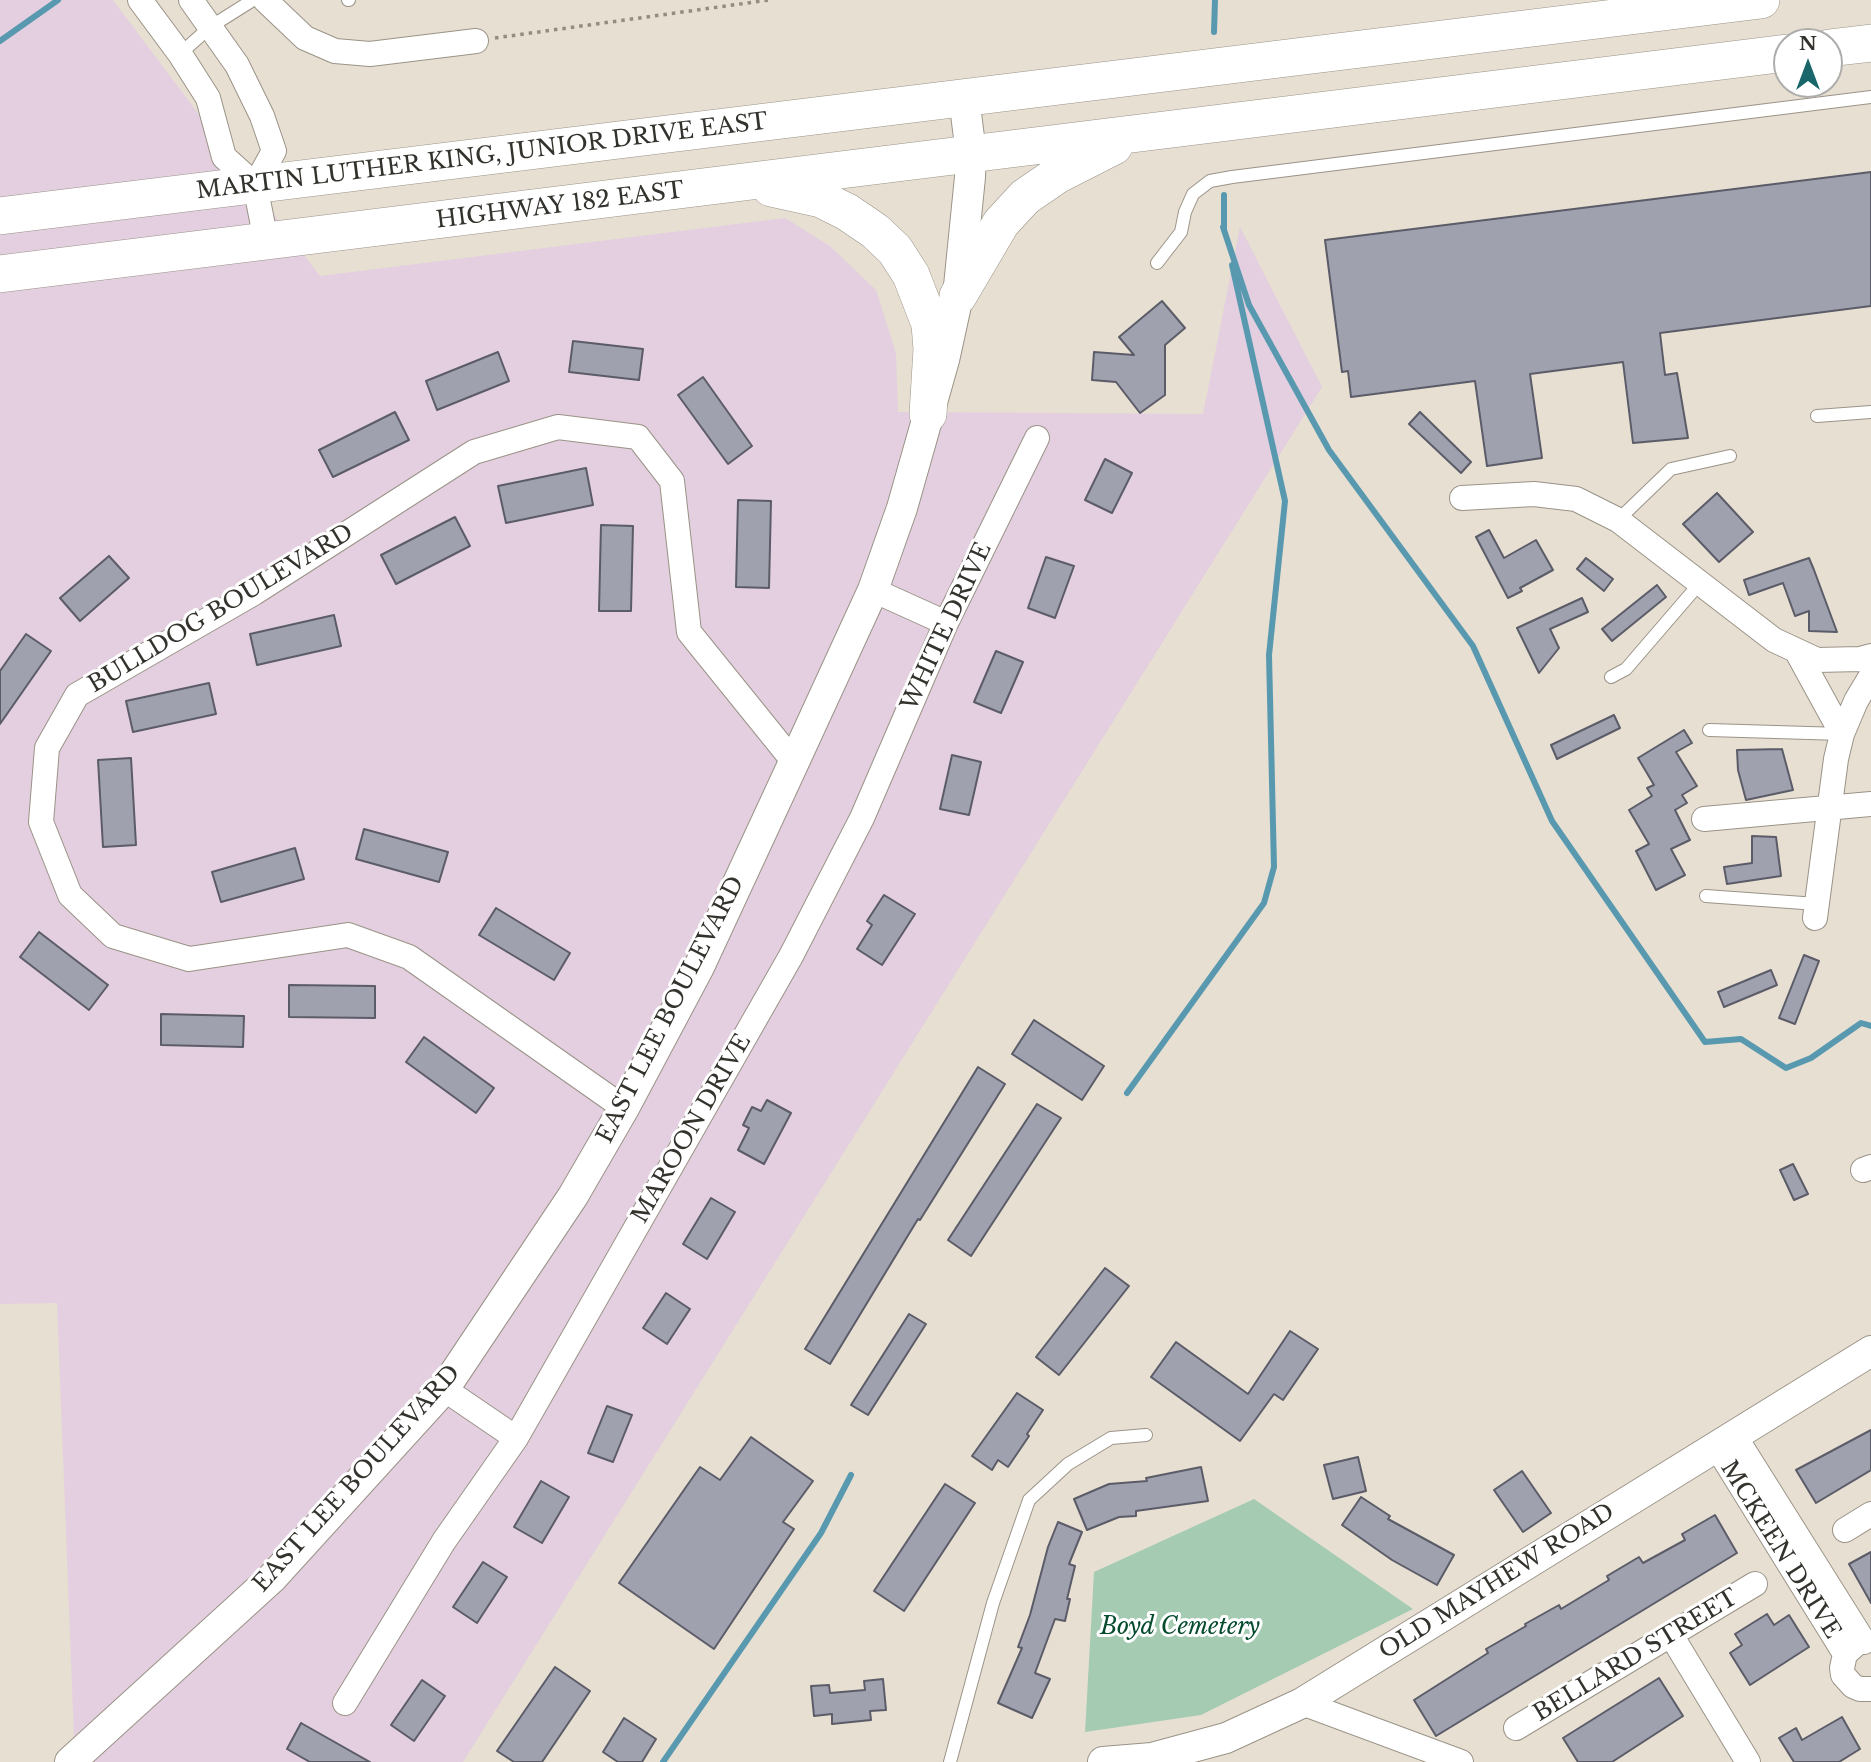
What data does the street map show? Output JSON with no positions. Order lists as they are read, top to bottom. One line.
{"streets":{"main road":["MARTIN LUTHER KING, JUNIOR DRIVE EAST","HIGHWAY 182 EAST"],"street":["BULLDOG BOULEVARD","WHITE DRIVE","EAST LEE BOULEVARD","MAROON DRIVE","MCKEEN DRIVE","OLD MAYHEW ROAD","BELLARD STREET"]},"crossings":[["MARTIN LUTHER KING, JUNIOR DRIVE EAST","EAST LEE BOULEVARD"],["HIGHWAY 182 EAST","EAST LEE BOULEVARD"],["BULLDOG BOULEVARD","EAST LEE BOULEVARD"],["WHITE DRIVE","MAROON DRIVE"],["MCKEEN DRIVE","OLD MAYHEW ROAD"]],"parks":["Boyd Cemetery"],"north":"top"}
